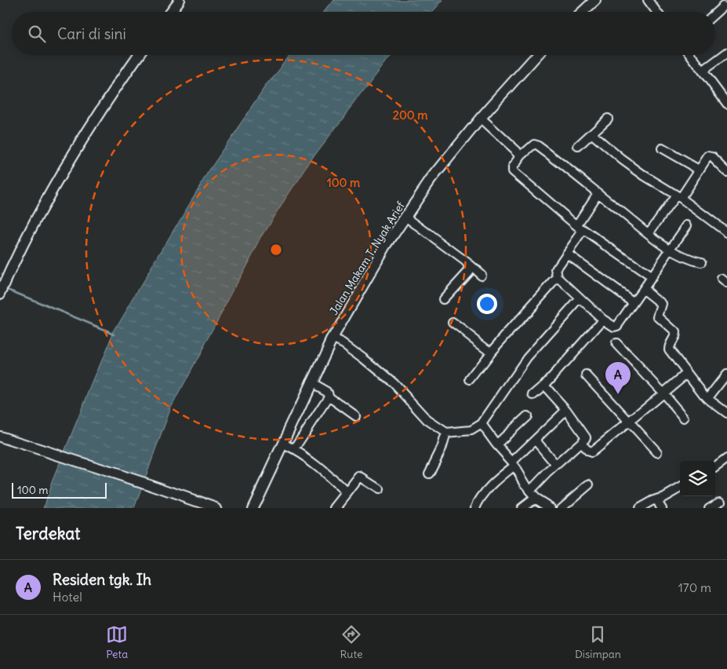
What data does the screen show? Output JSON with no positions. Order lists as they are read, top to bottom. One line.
{"streets":{"street":["Jalan Makam T. Nyak Arief"]},"scale_bar":"100 m","page":{"search":"Cari di sini","pins":"A","scale":"100 m","heading":"Terdekat","list":[{"mark":"A","name":"Residen tgk. Ih","note":"Hotel","value":"170 m"}],"nav":["Peta","Rute","Disimpan"]},"rings":["200 m","100 m"]}
